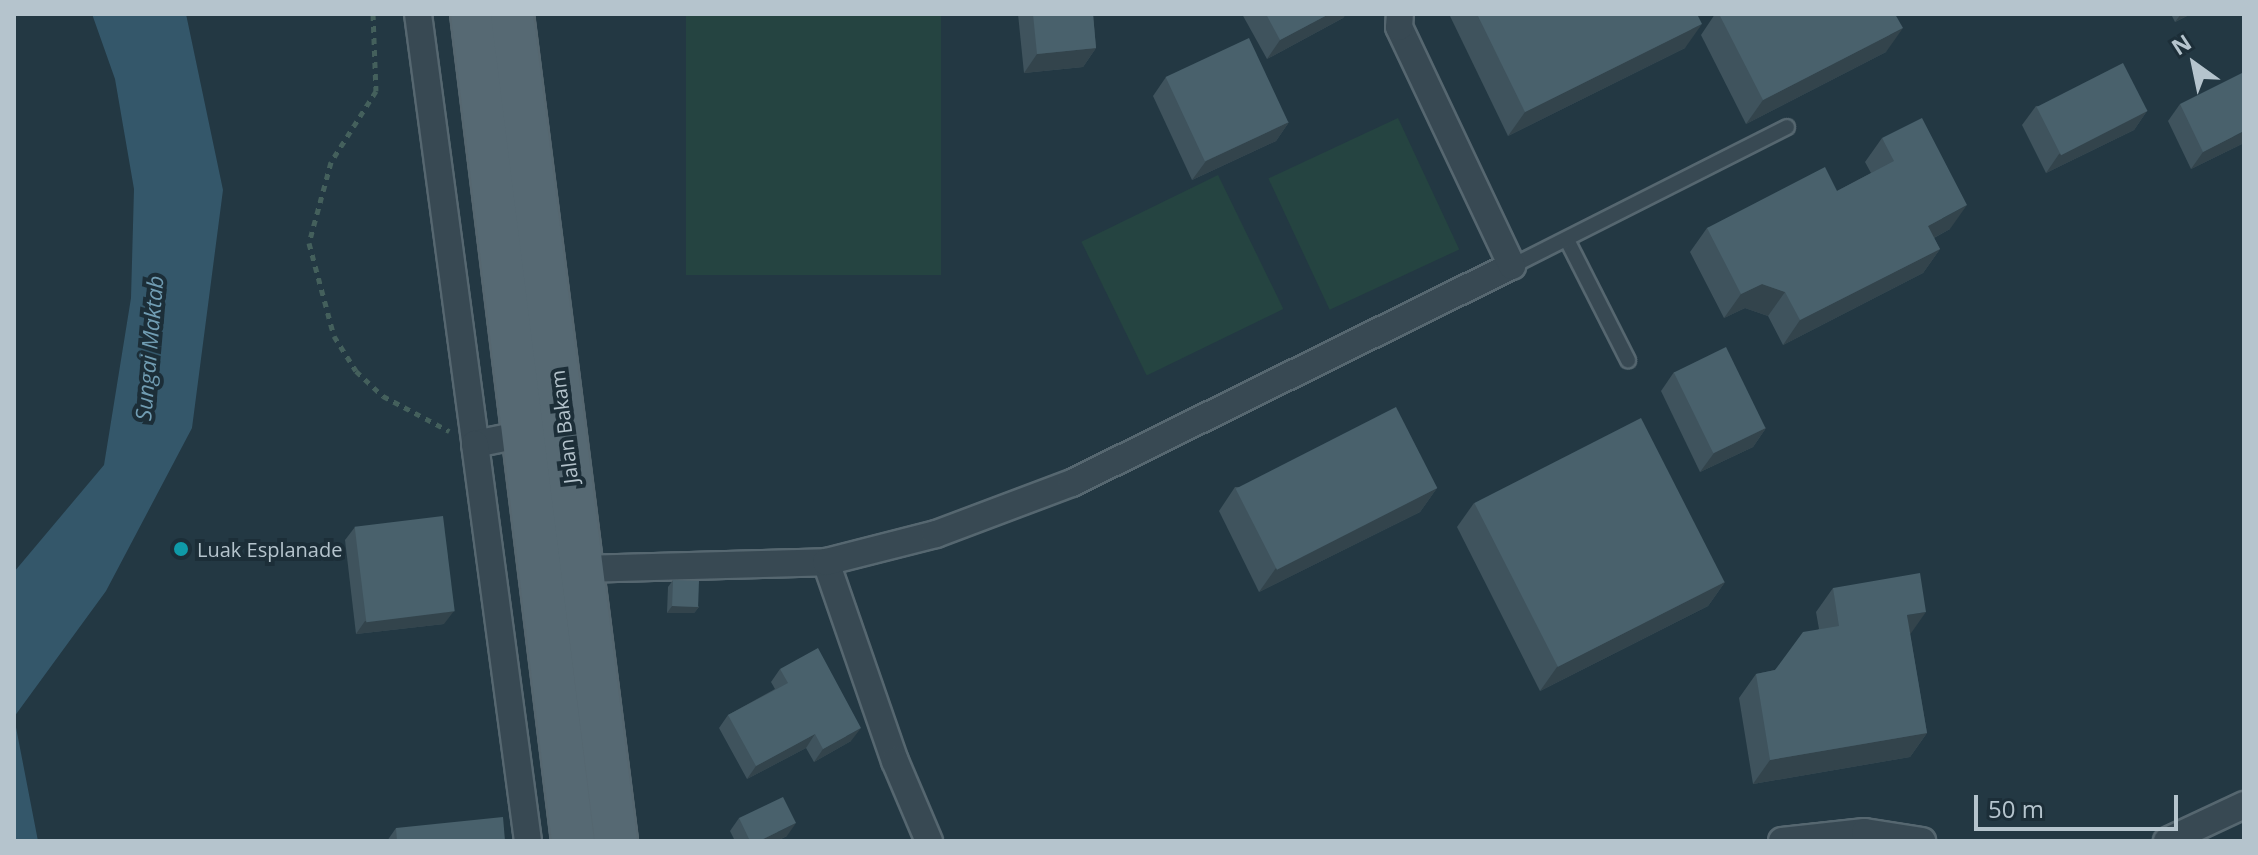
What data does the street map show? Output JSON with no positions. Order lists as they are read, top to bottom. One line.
{"streets":{"main road":["Jalan Bakam"]},"water":["Sungai Maktab"],"places":["Luak Esplanade"],"scale_bar":"50 m","north":"top left"}
